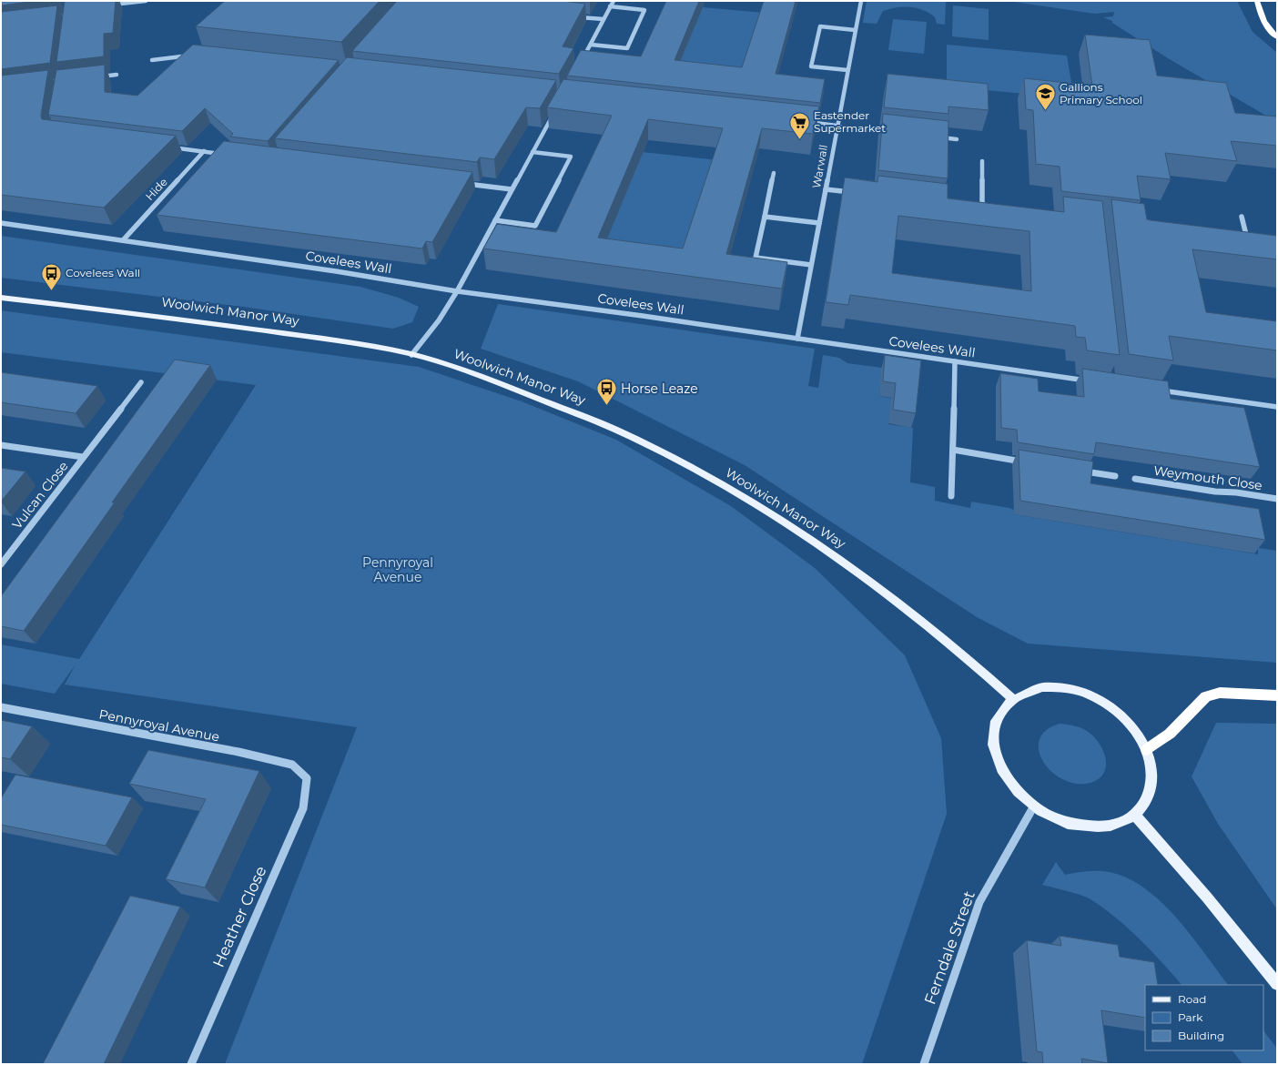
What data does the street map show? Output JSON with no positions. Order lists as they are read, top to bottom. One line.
{"streets":{"main road":["Woolwich Manor Way"],"street":["Warwall","Hide","Covelees Wall","Weymouth Close","Vulcan Close","Pennyroyal Avenue","Heather Close","Ferndale Street"]},"crossings":[["Warwall","Covelees Wall"],["Hide","Covelees Wall"],["Pennyroyal Avenue","Heather Close"]],"parks":["Pennyroyal Avenue"],"places":{"school or university":["Gallions Primary School"],"supermarket":["Eastender Supermarket"],"bus stop":["Covelees Wall","Horse Leaze"]},"legend":["Road","Park","Building"]}
